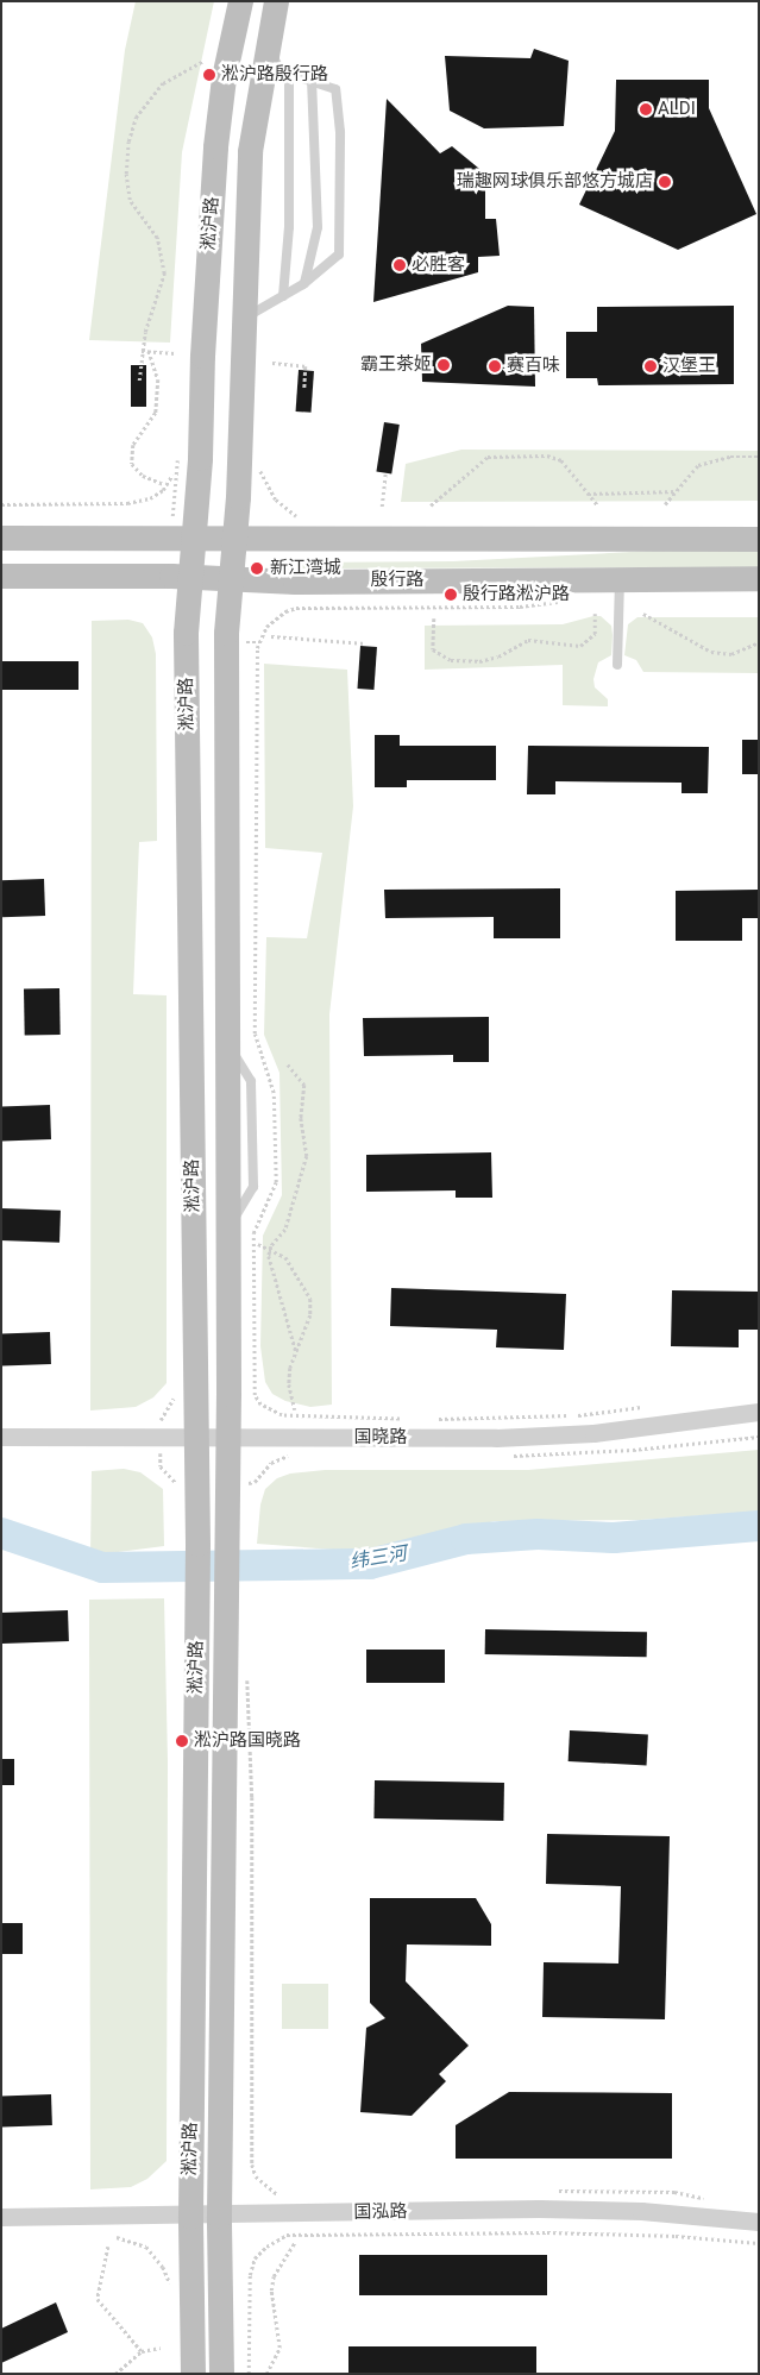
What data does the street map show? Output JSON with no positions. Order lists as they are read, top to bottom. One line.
{"streets":{"main road":["淞沪路","殷行路"],"street":["国晓路","国泓路"]},"crossings":[["淞沪路","殷行路"],["淞沪路","国晓路"],["淞沪路","国泓路"]],"water":["纬三河"],"places":["淞沪路殷行路","ALDI","瑞趣网球俱乐部悠方城店","必胜客","霸王茶姬","赛百味","汉堡王","新江湾城","殷行路淞沪路","淞沪路国晓路"]}
